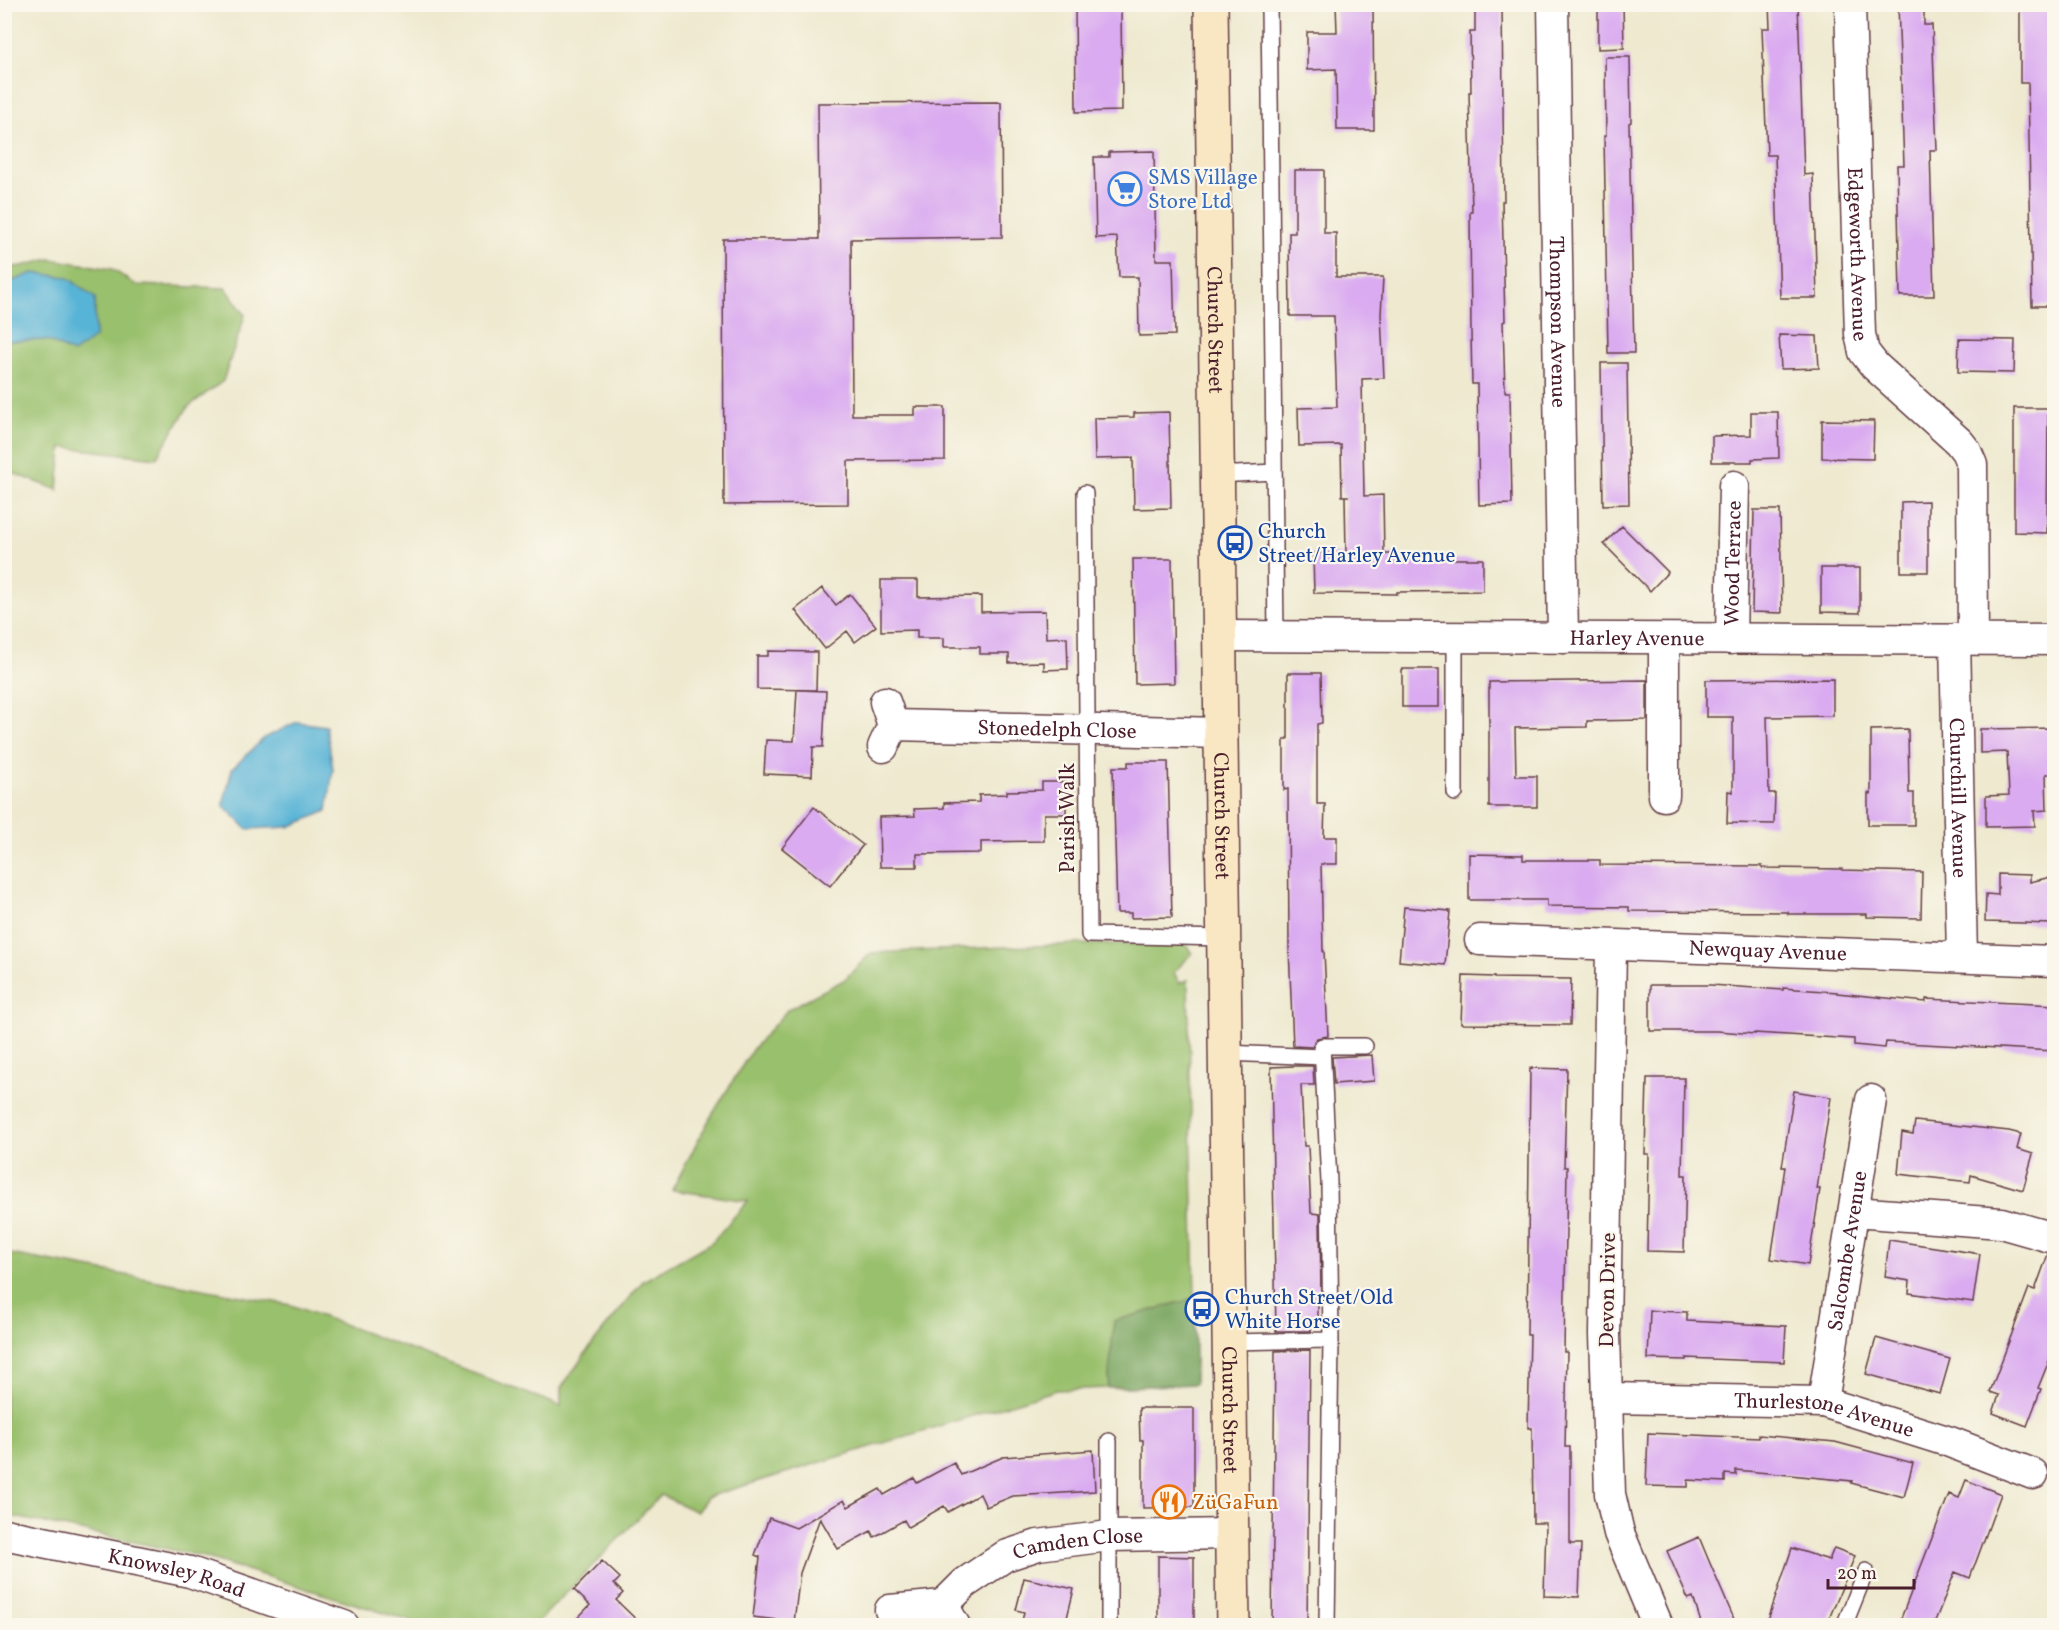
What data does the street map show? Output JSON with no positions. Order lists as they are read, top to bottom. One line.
{"streets":{"main road":["Church Street"],"street":["Edgeworth Avenue","Thompson Avenue","Wood Terrace","Harley Avenue","Stonedelph Close","Churchill Avenue","Newquay Avenue","Salcombe Avenue","Devon Drive","Thurlestone Avenue","Camden Close","Knowsley Road"],"lane":["Parish Walk"]},"crossings":[["Edgeworth Avenue","Harley Avenue"],["Edgeworth Avenue","Churchill Avenue"],["Thompson Avenue","Harley Avenue"],["Church Street","Harley Avenue"],["Church Street","Stonedelph Close"],["Church Street","Parish Walk"],["Church Street","Camden Close"],["Wood Terrace","Harley Avenue"],["Harley Avenue","Churchill Avenue"],["Stonedelph Close","Parish Walk"],["Churchill Avenue","Newquay Avenue"],["Newquay Avenue","Devon Drive"],["Salcombe Avenue","Thurlestone Avenue"],["Devon Drive","Thurlestone Avenue"]],"places":{"supermarket":["SMS Village Store Ltd"],"bus stop":["Church Street/Harley Avenue","Church Street/Old White Horse"],"restaurant":["ZüGaFun"]},"scale_bar":"20 m"}
